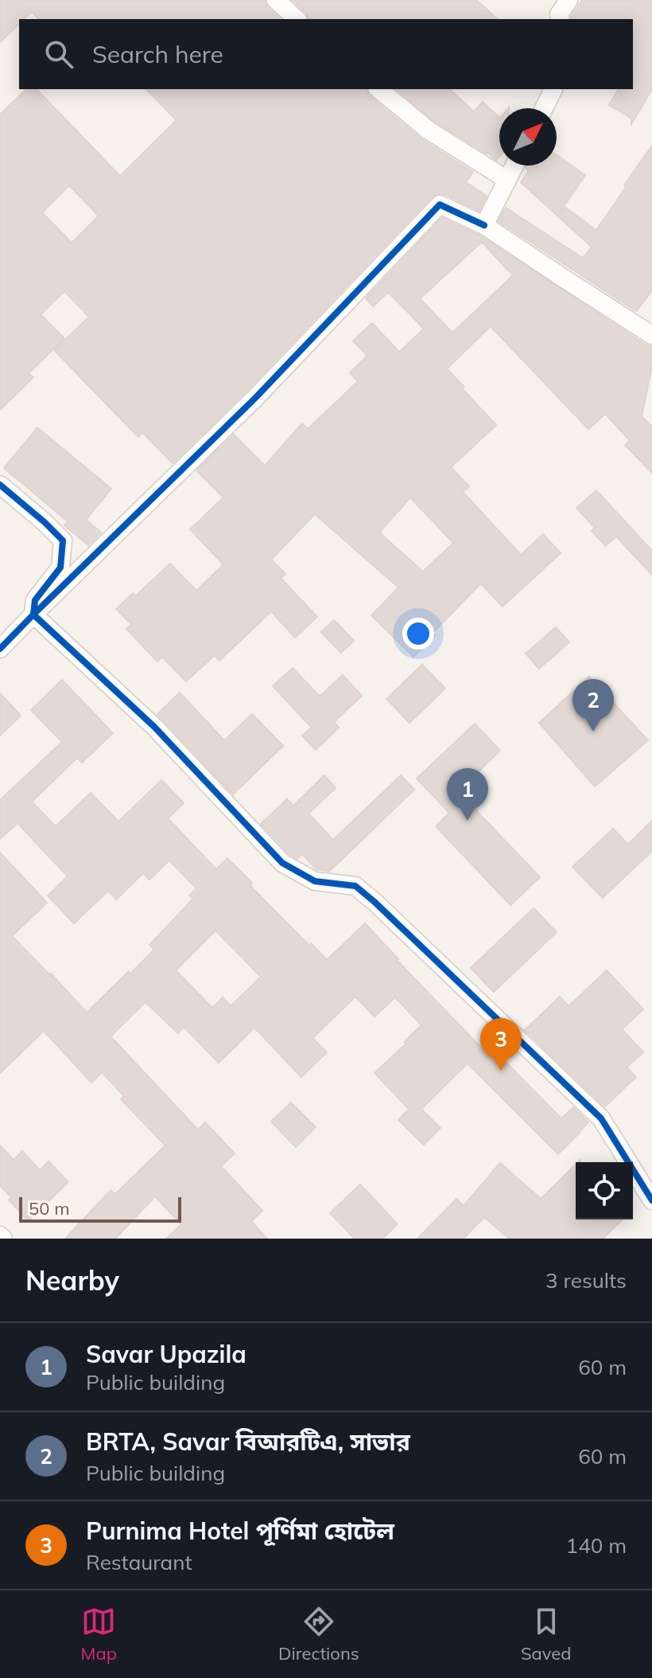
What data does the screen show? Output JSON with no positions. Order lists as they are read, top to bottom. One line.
{"scale_bar":"50 m","north":"top right","page":{"search":"Search here","pins":["2","1","3"],"scale":"50 m","heading":["Nearby","3 results"],"list":[{"mark":"1","name":"Savar Upazila","note":"Public building","value":"60 m"},{"mark":"2","name":"BRTA, Savar বিআরটিএ, সাভার","note":"Public building","value":"60 m"},{"mark":"3","name":"Purnima Hotel পূর্ণিমা হোটেল","note":"Restaurant","value":"140 m"}],"nav":["Map","Directions","Saved"]}}
